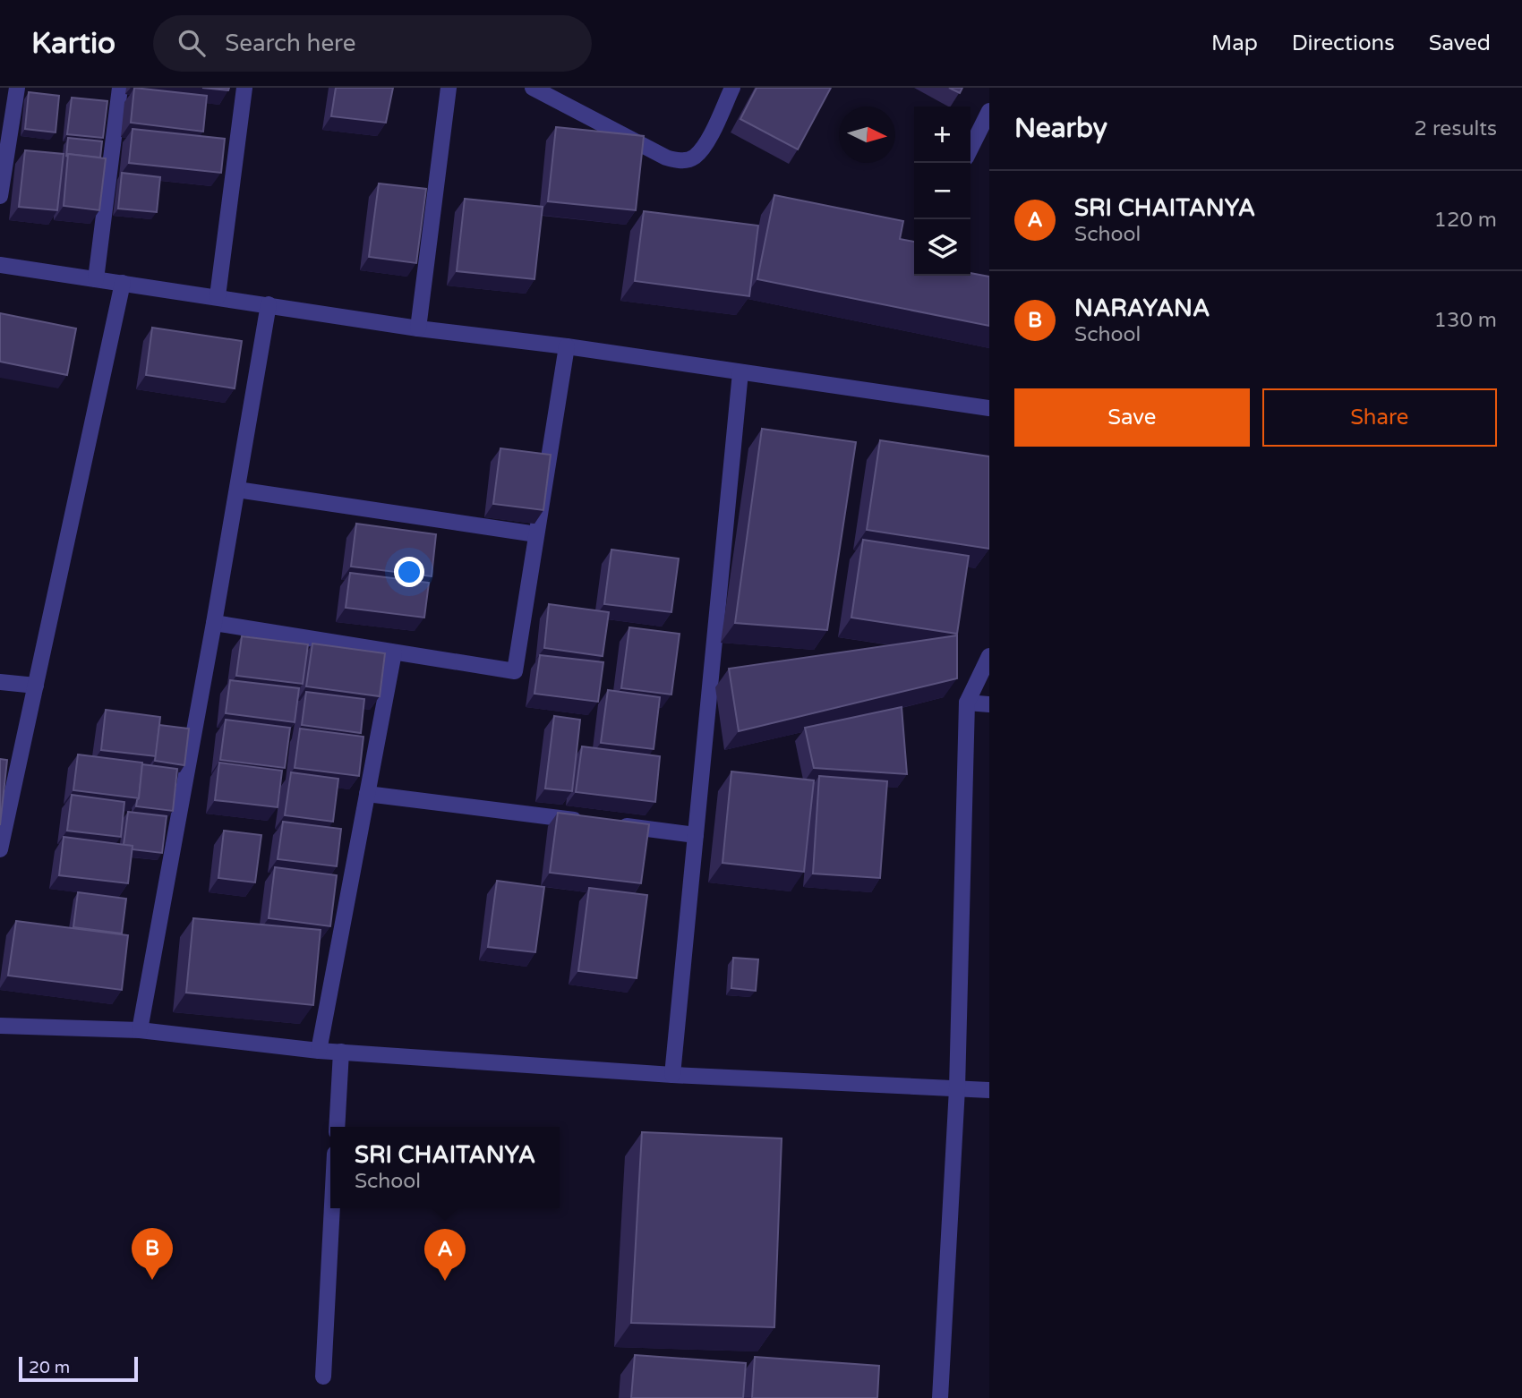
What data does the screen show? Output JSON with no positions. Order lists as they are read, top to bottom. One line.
{"scale_bar":"20 m","north":"right","page":{"header":"Kartio","search":"Search here","nav":["Map","Directions","Saved"],"heading":["Nearby","2 results"],"map_buttons":["+","−"],"list":[{"mark":"A","name":"SRI CHAITANYA","note":"School","value":"120 m"},{"mark":"B","name":"NARAYANA","note":"School","value":"130 m"}],"buttons":["Save","Share"],"popup":["SRI CHAITANYA","School"],"pins":["B","A"],"scale":"20 m"}}
